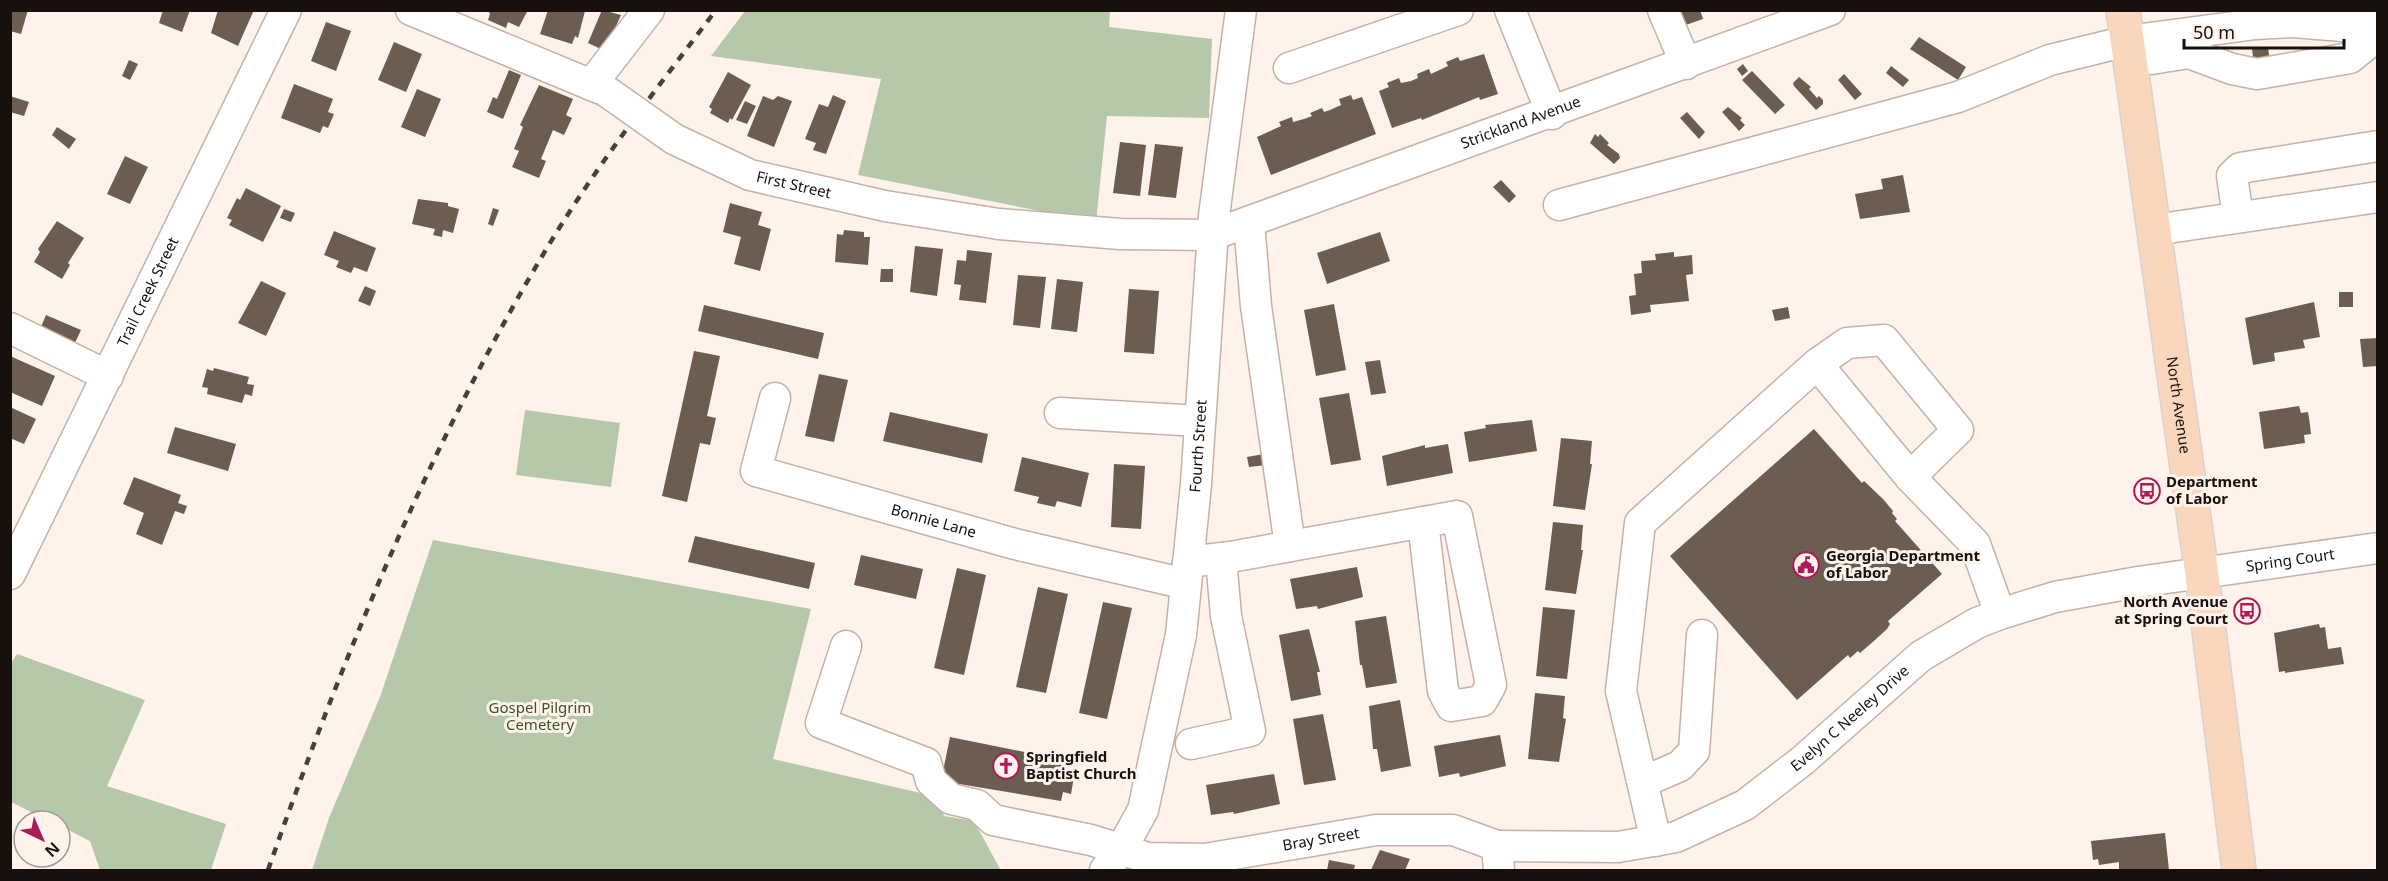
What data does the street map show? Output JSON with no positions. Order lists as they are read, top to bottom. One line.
{"streets":{"main road":["North Avenue"],"street":["Strickland Avenue","First Street","Trail Creek Street","Fourth Street","Bonnie Lane","Spring Court","Evelyn C Neeley Drive","Bray Street"]},"crossings":[["Strickland Avenue","First Street"],["Strickland Avenue","Fourth Street"],["First Street","Fourth Street"],["North Avenue","Spring Court"],["North Avenue","Evelyn C Neeley Drive"],["Fourth Street","Bonnie Lane"],["Fourth Street","Bray Street"],["Spring Court","Evelyn C Neeley Drive"],["Evelyn C Neeley Drive","Bray Street"]],"parks":["Gospel Pilgrim Cemetery"],"places":{"bus stop":["Department of Labor","North Avenue at Spring Court"],"public building":["Georgia Department of Labor"],"church":["Springfield Baptist Church"]},"scale_bar":"50 m","north":"bottom right"}
